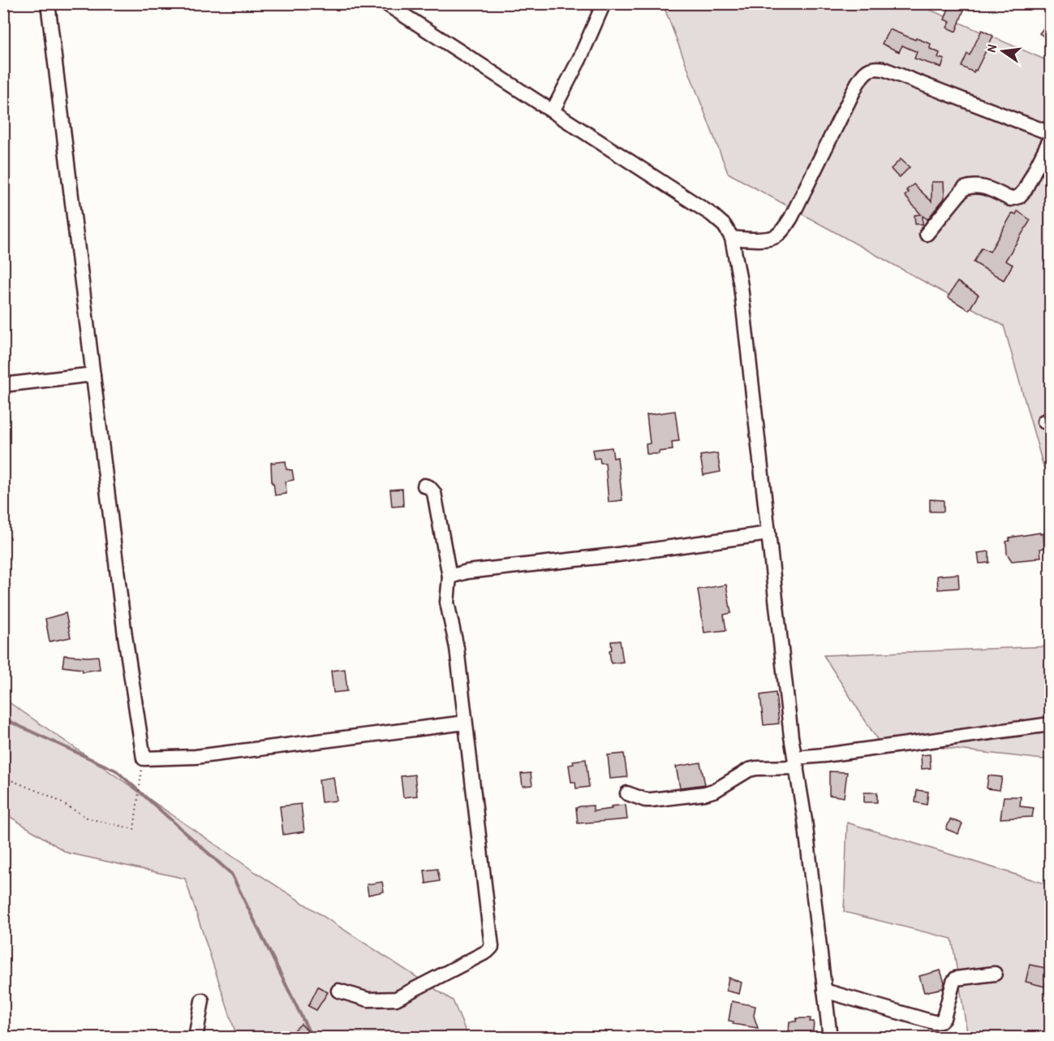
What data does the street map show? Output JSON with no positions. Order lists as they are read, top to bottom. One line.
{"north":"left"}
